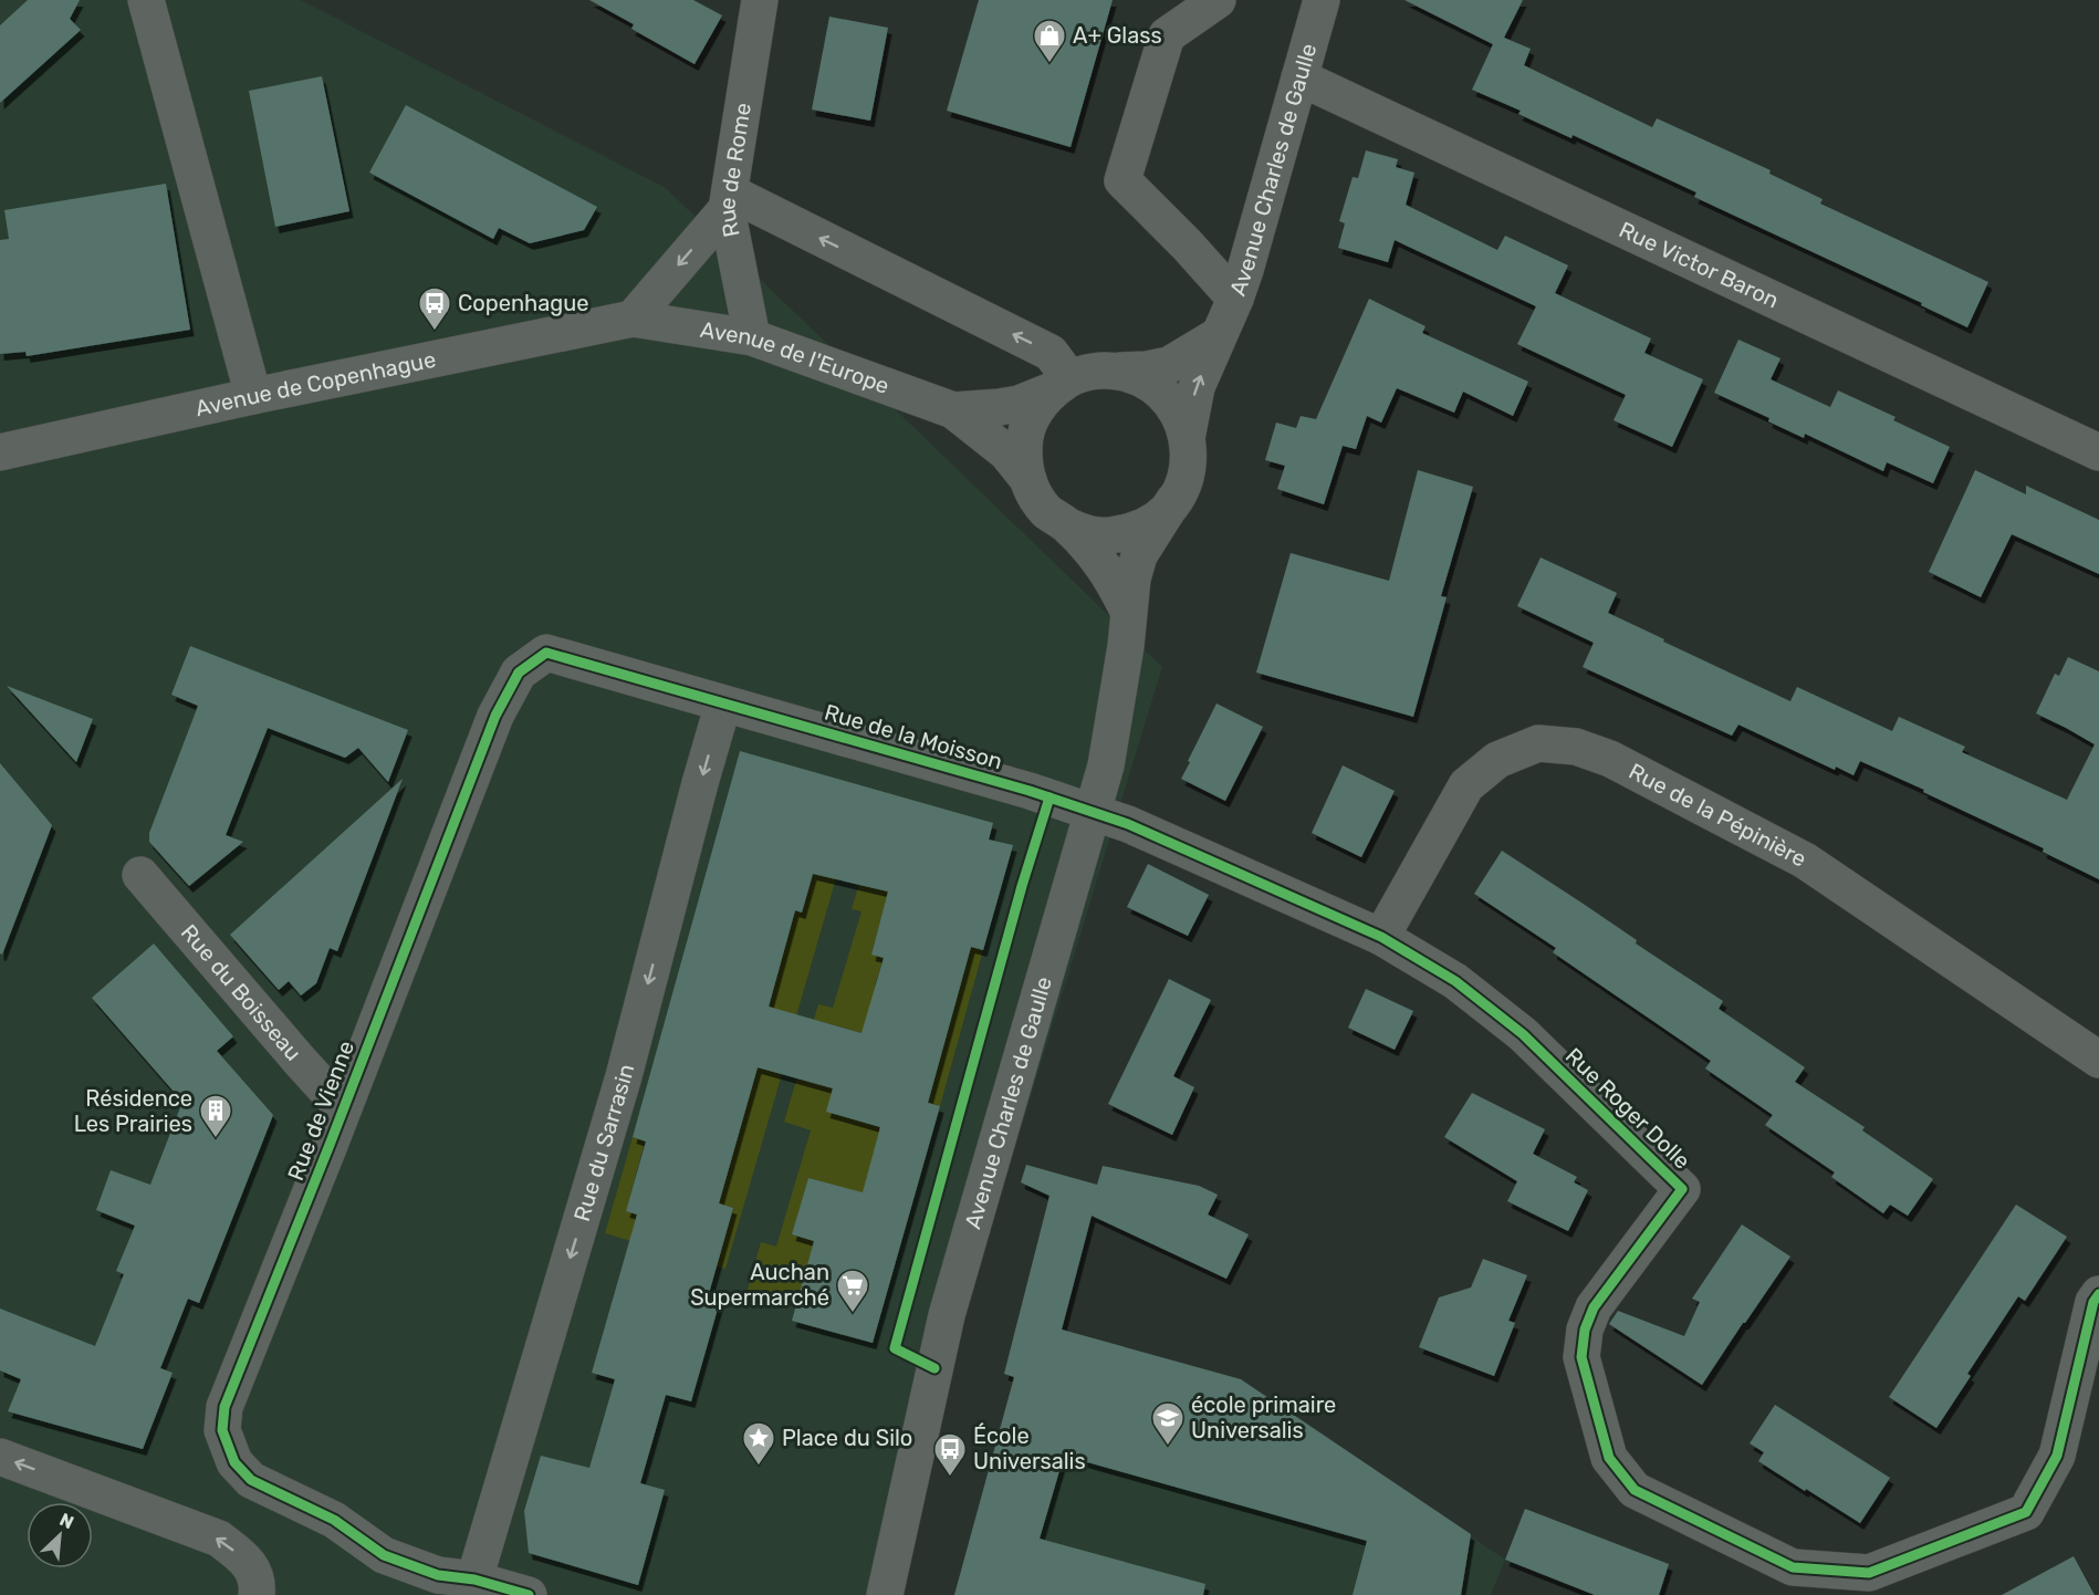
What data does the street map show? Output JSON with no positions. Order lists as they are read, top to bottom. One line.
{"streets":{"street":["Avenue Charles de Gaulle","Rue de Rome","Rue Victor Baron","Avenue de l'Europe","Avenue de Copenhague","Rue de la Moisson","Rue de la Pépinière","Rue du Boisseau","Rue Roger Dolle","Rue de Vienne","Rue du Sarrasin"]},"crossings":[["Avenue Charles de Gaulle","Rue Victor Baron"],["Avenue Charles de Gaulle","Avenue de l'Europe"],["Avenue Charles de Gaulle","Rue de la Moisson"],["Avenue Charles de Gaulle","Rue Roger Dolle"],["Rue de Rome","Avenue de l'Europe"],["Avenue de l'Europe","Avenue de Copenhague"],["Rue de la Moisson","Rue Roger Dolle"],["Rue de la Moisson","Rue de Vienne"],["Rue de la Moisson","Rue du Sarrasin"],["Rue de la Pépinière","Rue Roger Dolle"],["Rue du Boisseau","Rue de Vienne"],["Rue de Vienne","Rue du Sarrasin"]],"one_way":["Rue du Sarrasin"],"places":{"shop":["A+ Glass"],"bus stop":["Copenhague","École Universalis"],"building":["Résidence Les Prairies"],"supermarket":["Auchan Supermarché"],"school or university":["école primaire Universalis"],"place":["Place du Silo"]},"north":"top right"}
